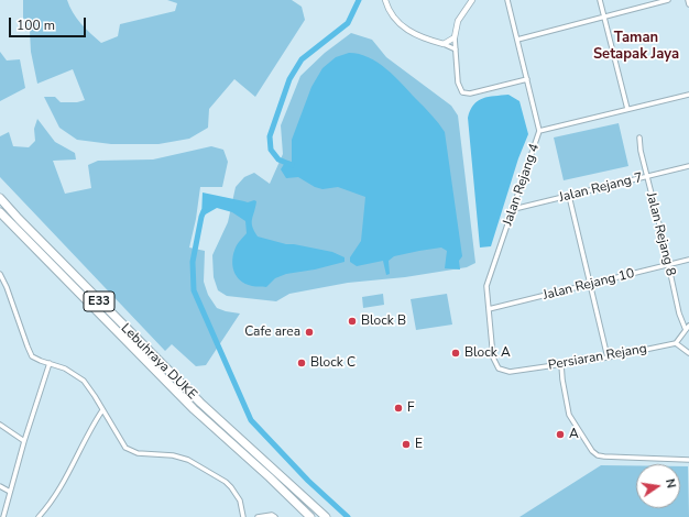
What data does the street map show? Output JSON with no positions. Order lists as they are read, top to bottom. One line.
{"streets":{"highway":["E33","Lebuhraya DUKE"],"street":["Jalan Rejang 4","Jalan Rejang 7","Jalan Rejang 8","Jalan Rejang 10","Persiaran Rejang"]},"crossings":[["Jalan Rejang 4","Jalan Rejang 7"],["Jalan Rejang 4","Jalan Rejang 10"],["Jalan Rejang 4","Persiaran Rejang"],["Jalan Rejang 7","Jalan Rejang 8"],["Jalan Rejang 8","Jalan Rejang 10"]],"districts":["Taman Setapak Jaya"],"places":["Block B","Cafe area","Block A","Block C","F","A","E"],"scale_bar":"100 m","north":"right"}
